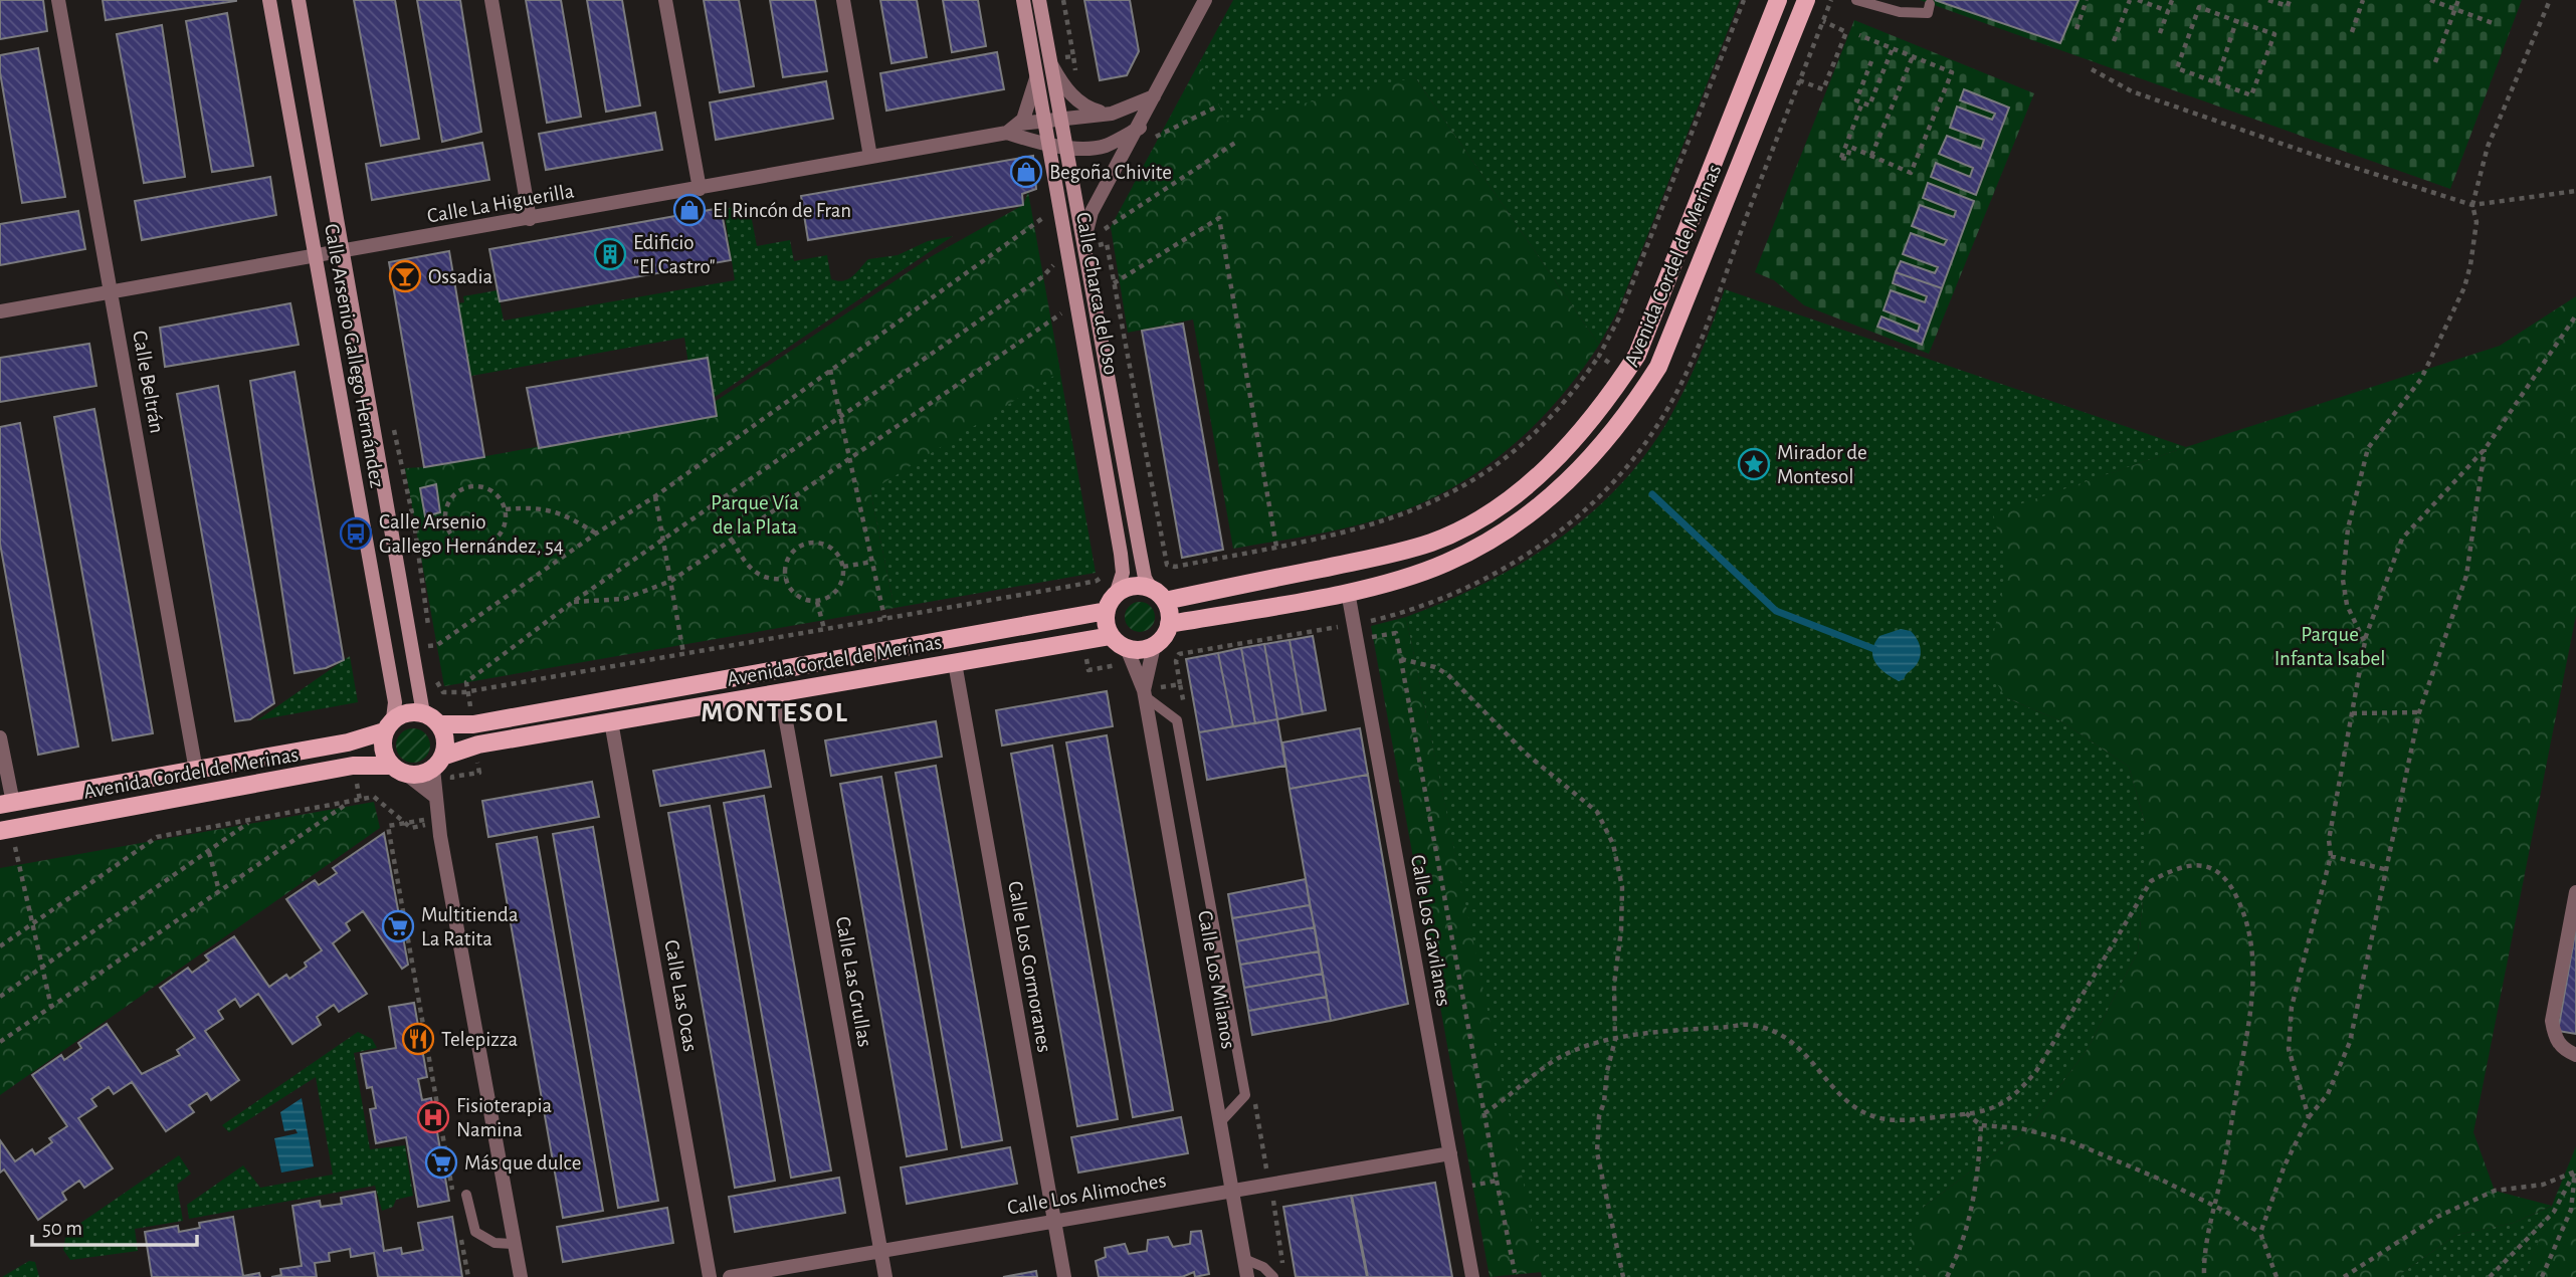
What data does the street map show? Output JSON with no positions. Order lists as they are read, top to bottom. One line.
{"streets":{"main road":["Avenida Cordel de Merinas","Calle Charca del Oso","Calle Arsenio Gallego Hernández"],"street":["Calle La Higuerilla","Calle Beltrán","Calle Los Gavilanes","Calle Los Cormoranes","Calle Los Milanos","Calle Las Grullas","Calle Las Ocas","Calle Los Alimoches"]},"crossings":[["Calle La Higuerilla","Calle Charca del Oso"],["Calle La Higuerilla","Calle Arsenio Gallego Hernández"],["Calle La Higuerilla","Calle Beltrán"],["Avenida Cordel de Merinas","Calle Charca del Oso"],["Avenida Cordel de Merinas","Calle Arsenio Gallego Hernández"],["Avenida Cordel de Merinas","Calle Beltrán"],["Avenida Cordel de Merinas","Calle Los Gavilanes"],["Avenida Cordel de Merinas","Calle Los Cormoranes"],["Avenida Cordel de Merinas","Calle Los Milanos"],["Avenida Cordel de Merinas","Calle Las Grullas"],["Avenida Cordel de Merinas","Calle Las Ocas"],["Calle Charca del Oso","Calle Los Milanos"],["Calle Los Gavilanes","Calle Los Alimoches"],["Calle Los Cormoranes","Calle Los Alimoches"],["Calle Los Milanos","Calle Los Alimoches"],["Calle Las Grullas","Calle Los Alimoches"]],"districts":["MONTESOL"],"parks":["Parque Vía de la Plata","Parque Infanta Isabel"],"places":{"shop":["Begoña Chivite","El Rincón de Fran"],"building":["Edificio \"El Castro\""],"bar":["Ossadia"],"place":["Mirador de Montesol"],"bus stop":["Calle Arsenio Gallego Hernández, 54"],"supermarket":["Multitienda La Ratita","Más que dulce"],"restaurant":["Telepizza"],"hospital":["Fisioterapia Namina"]},"scale_bar":"50 m"}
